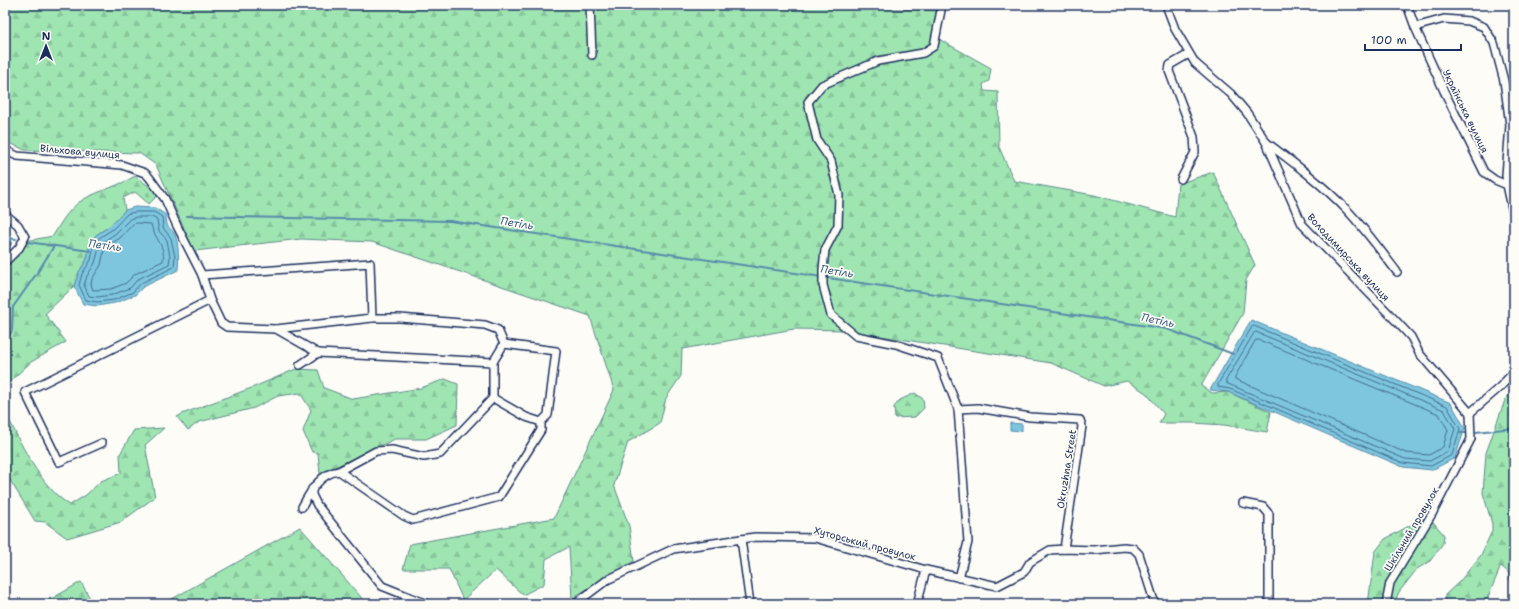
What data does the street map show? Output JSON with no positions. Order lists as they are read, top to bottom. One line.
{"streets":{"street":["Українська вулиця","Вільхова вулиця","Володимирська вулиця","Okruzhna Street","Шкільний провулок","Хуторський провулок"]},"crossings":[["Володимирська вулиця","Шкільний провулок"]],"water":["Петіль"],"scale_bar":"100 m","north":"top"}
